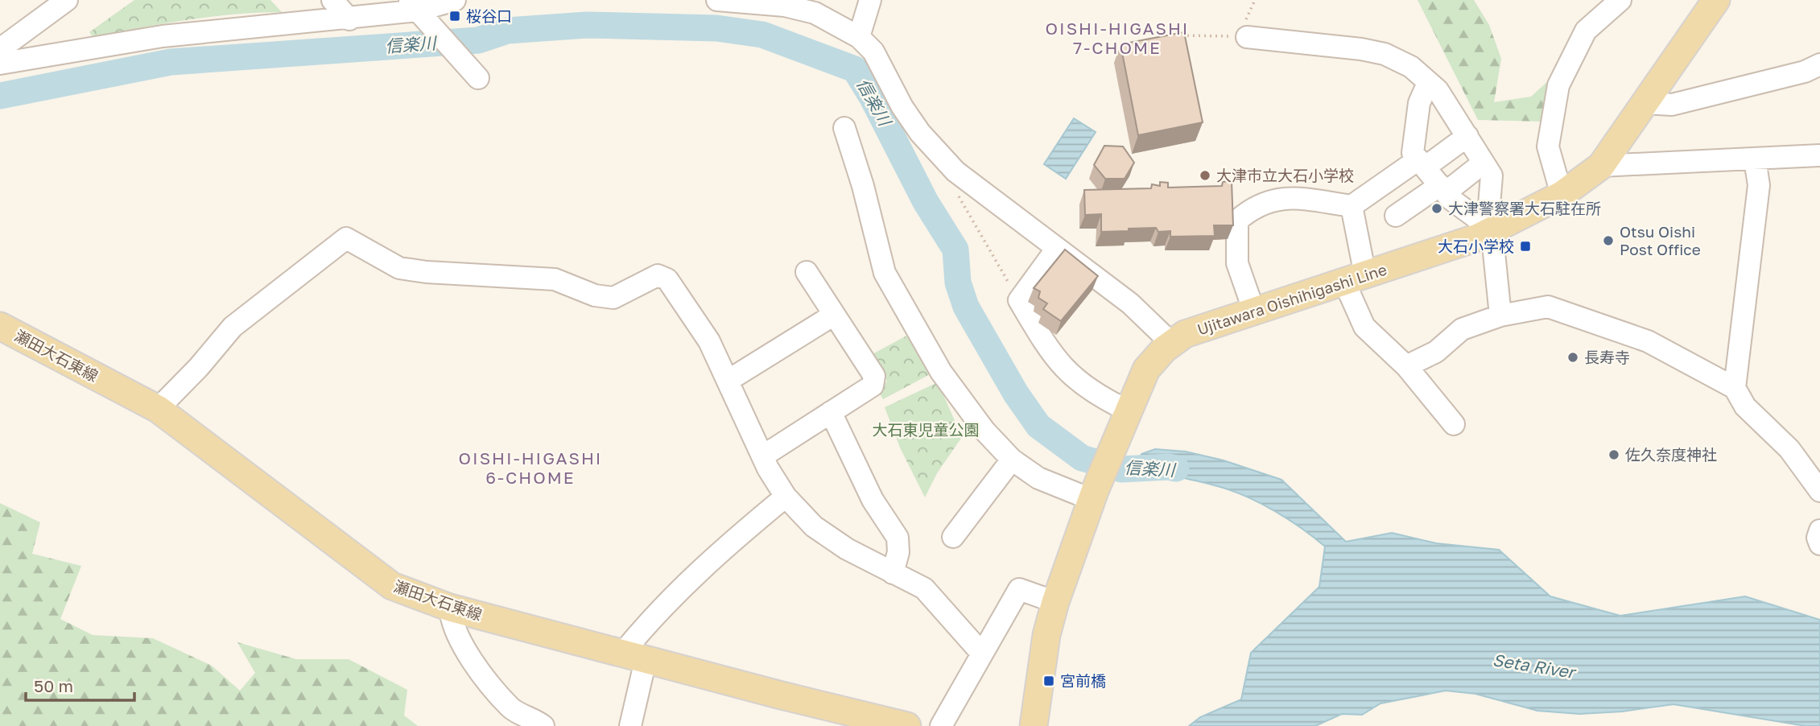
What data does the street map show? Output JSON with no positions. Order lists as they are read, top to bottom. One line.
{"streets":{"main road":["Ujitawara Oishihigashi Line","瀬田大石東線"]},"districts":["OISHI-HIGASHI 7-CHOME","OISHI-HIGASHI 6-CHOME"],"water":["信楽川","Seta River"],"parks":["大石東児童公園"],"places":{"transit":["桜谷口","大石小学校","宮前橋"],"other":["大津市立大石小学校","大津警察署大石駐在所","Otsu Oishi Post Office","長寿寺","佐久奈度神社"]},"scale_bar":"50 m"}
